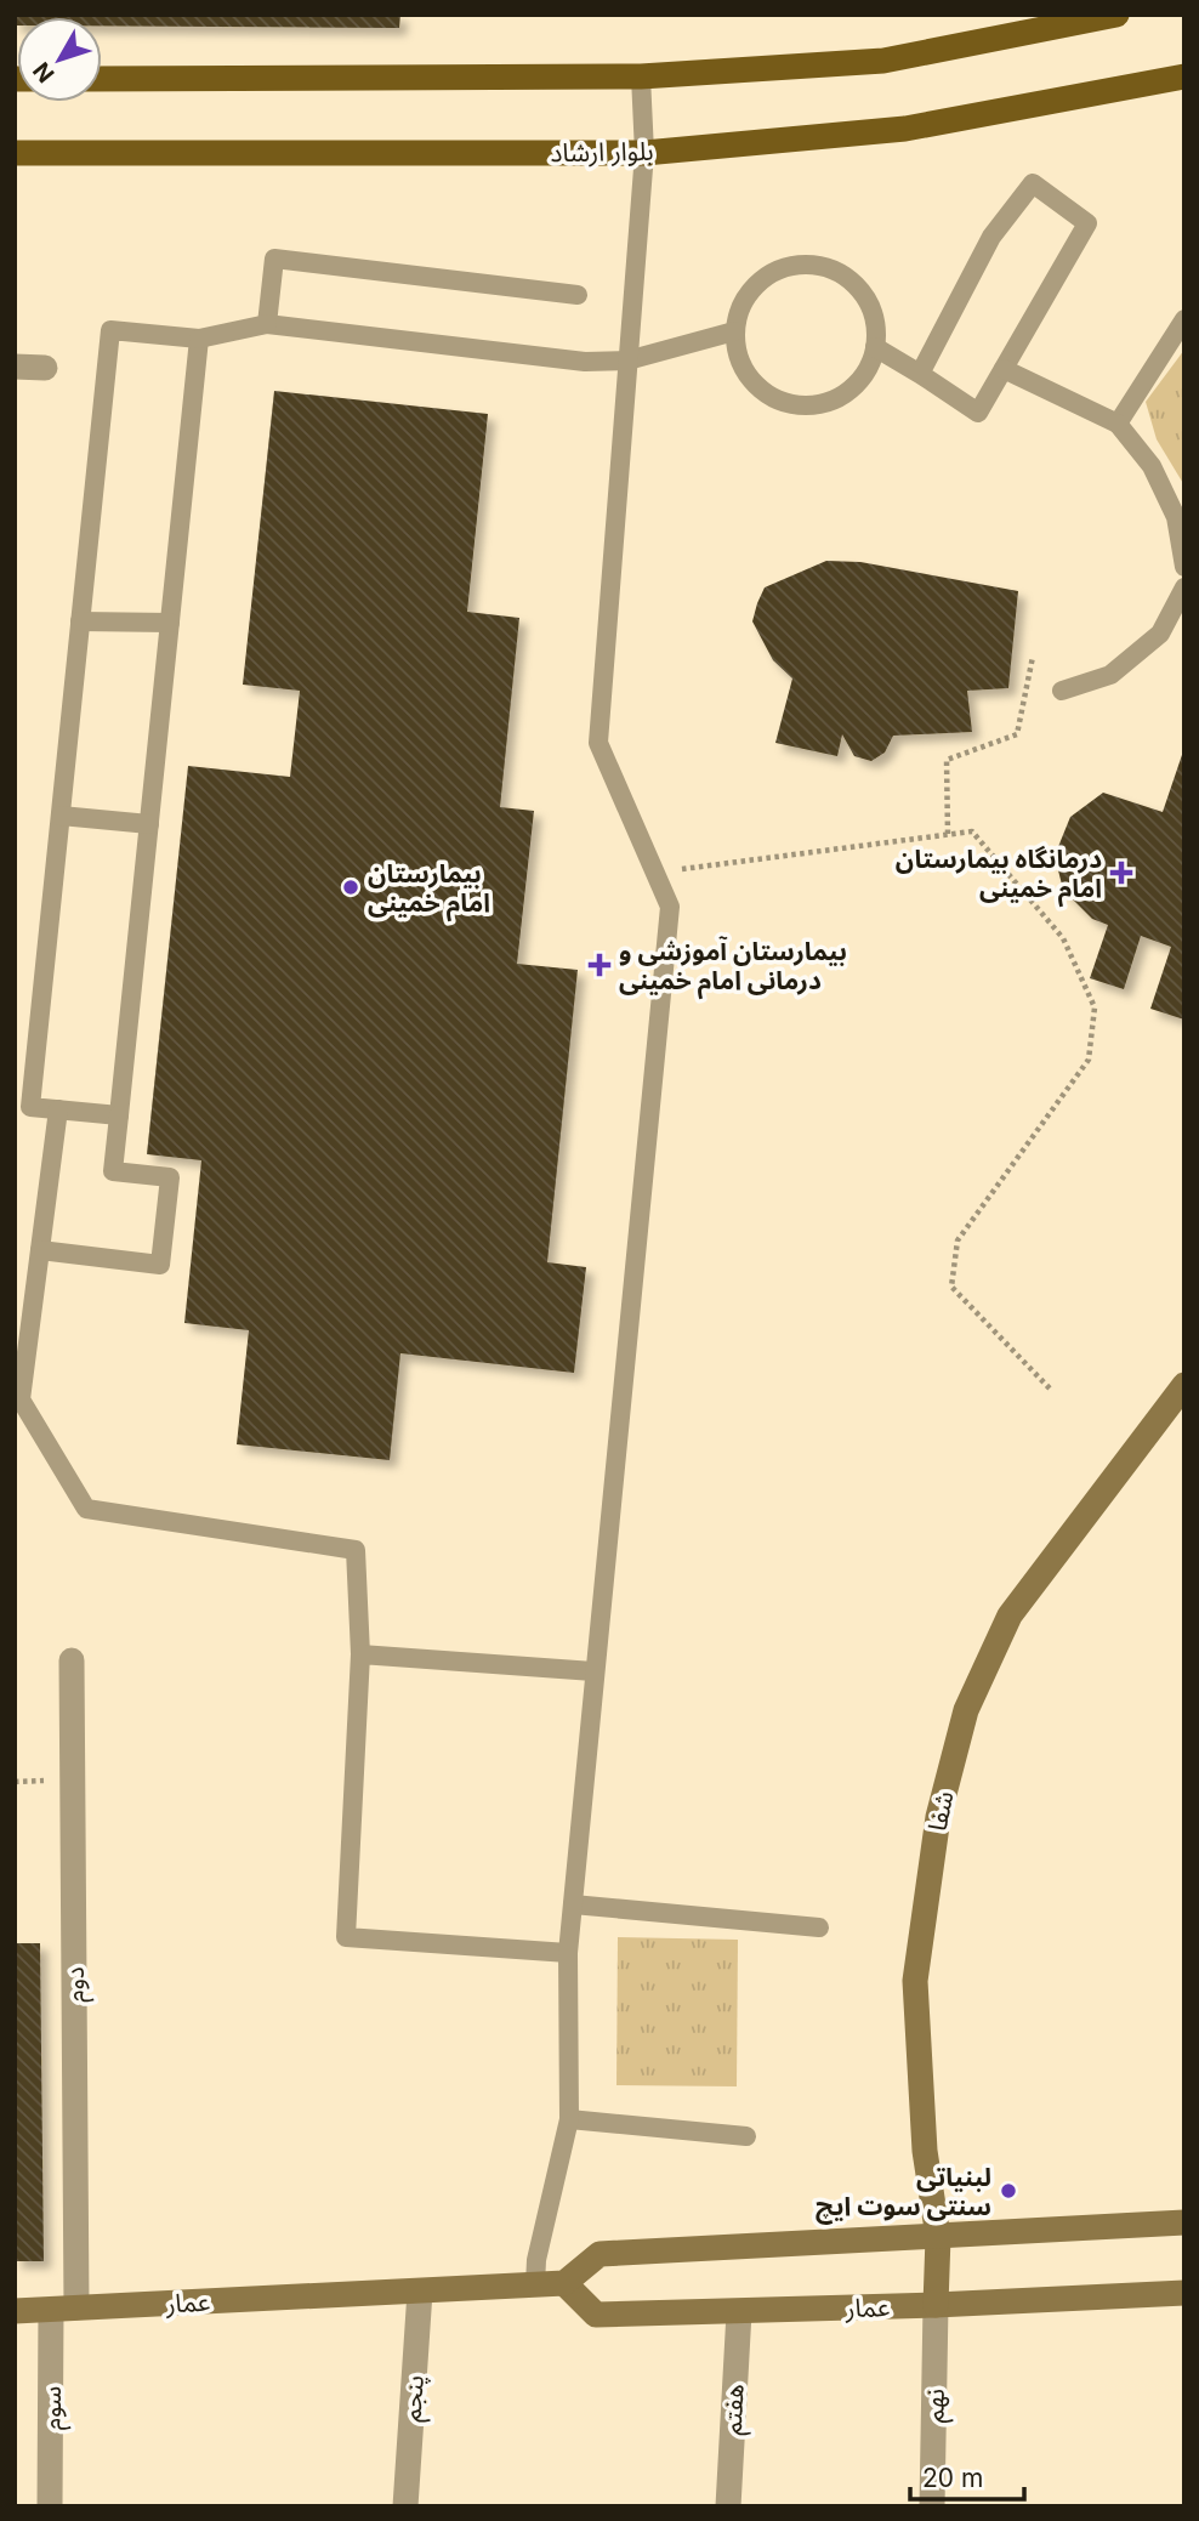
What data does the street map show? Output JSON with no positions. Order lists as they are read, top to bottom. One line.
{"streets":{"main road":["بلوار ارشاد"],"street":["شفا","دوم","عمار","پنجم","نهم","سوم","هفتم"]},"crossings":[["شفا","عمار"],["شفا","نهم"],["دوم","عمار"],["دوم","سوم"],["عمار","پنجم"],["عمار","نهم"],["عمار","سوم"],["عمار","هفتم"]],"places":{"health":["درمانگاه بیمارستان امام خمینی","بیمارستان آموزشی و درمانی امام خمینی"],"other":["بیمارستان امام خمینی","لبنیاتی سنتی سوت ایچ"]},"scale_bar":"20 m","north":"bottom left"}
